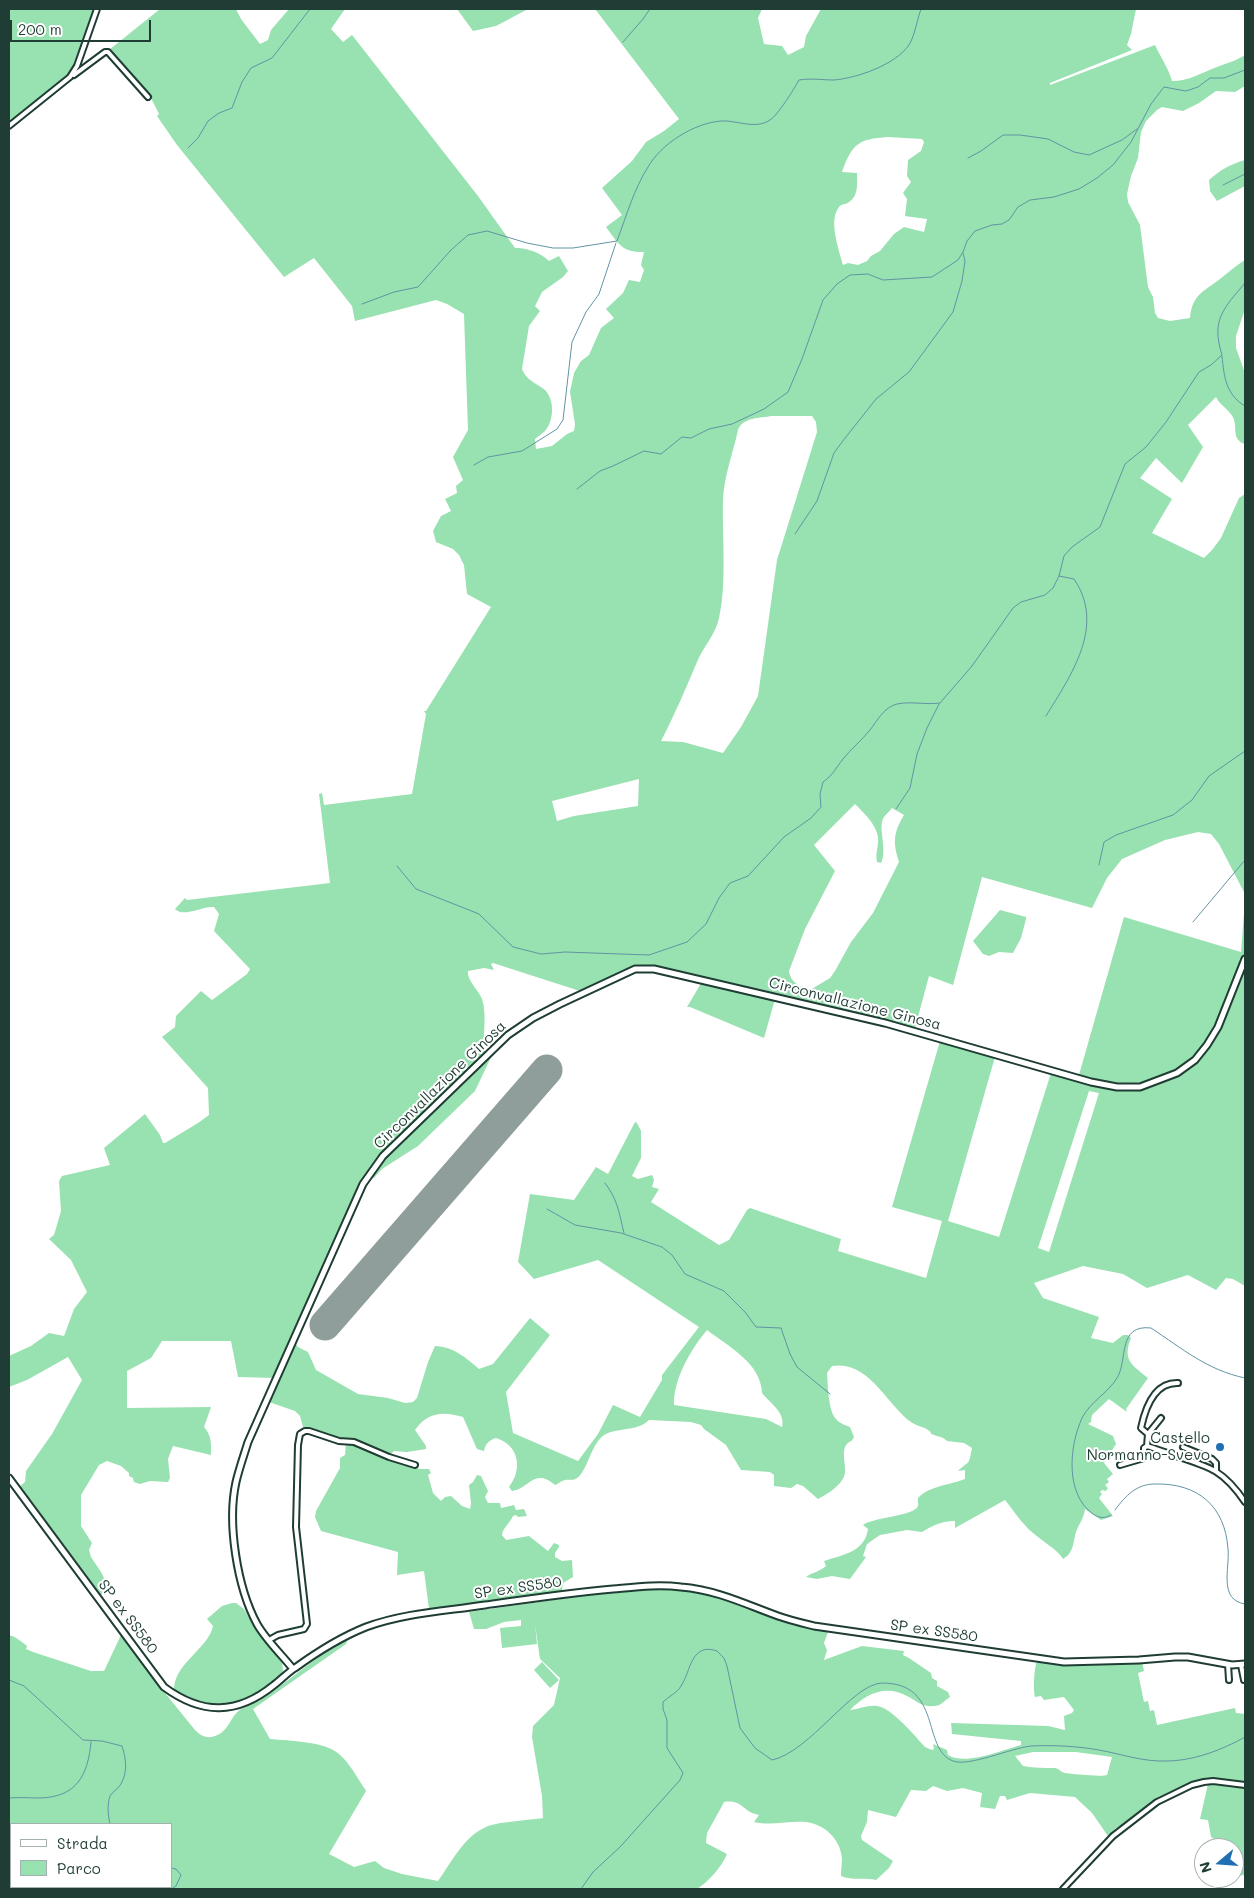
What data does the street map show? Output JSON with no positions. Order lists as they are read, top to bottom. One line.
{"streets":{"main road":["Circonvallazione Ginosa","SP ex SS580"]},"crossings":[["Circonvallazione Ginosa","SP ex SS580"]],"places":["Castello Normanno-Svevo"],"legend":["Strada","Parco"],"scale_bar":"200 m","north":"left"}
